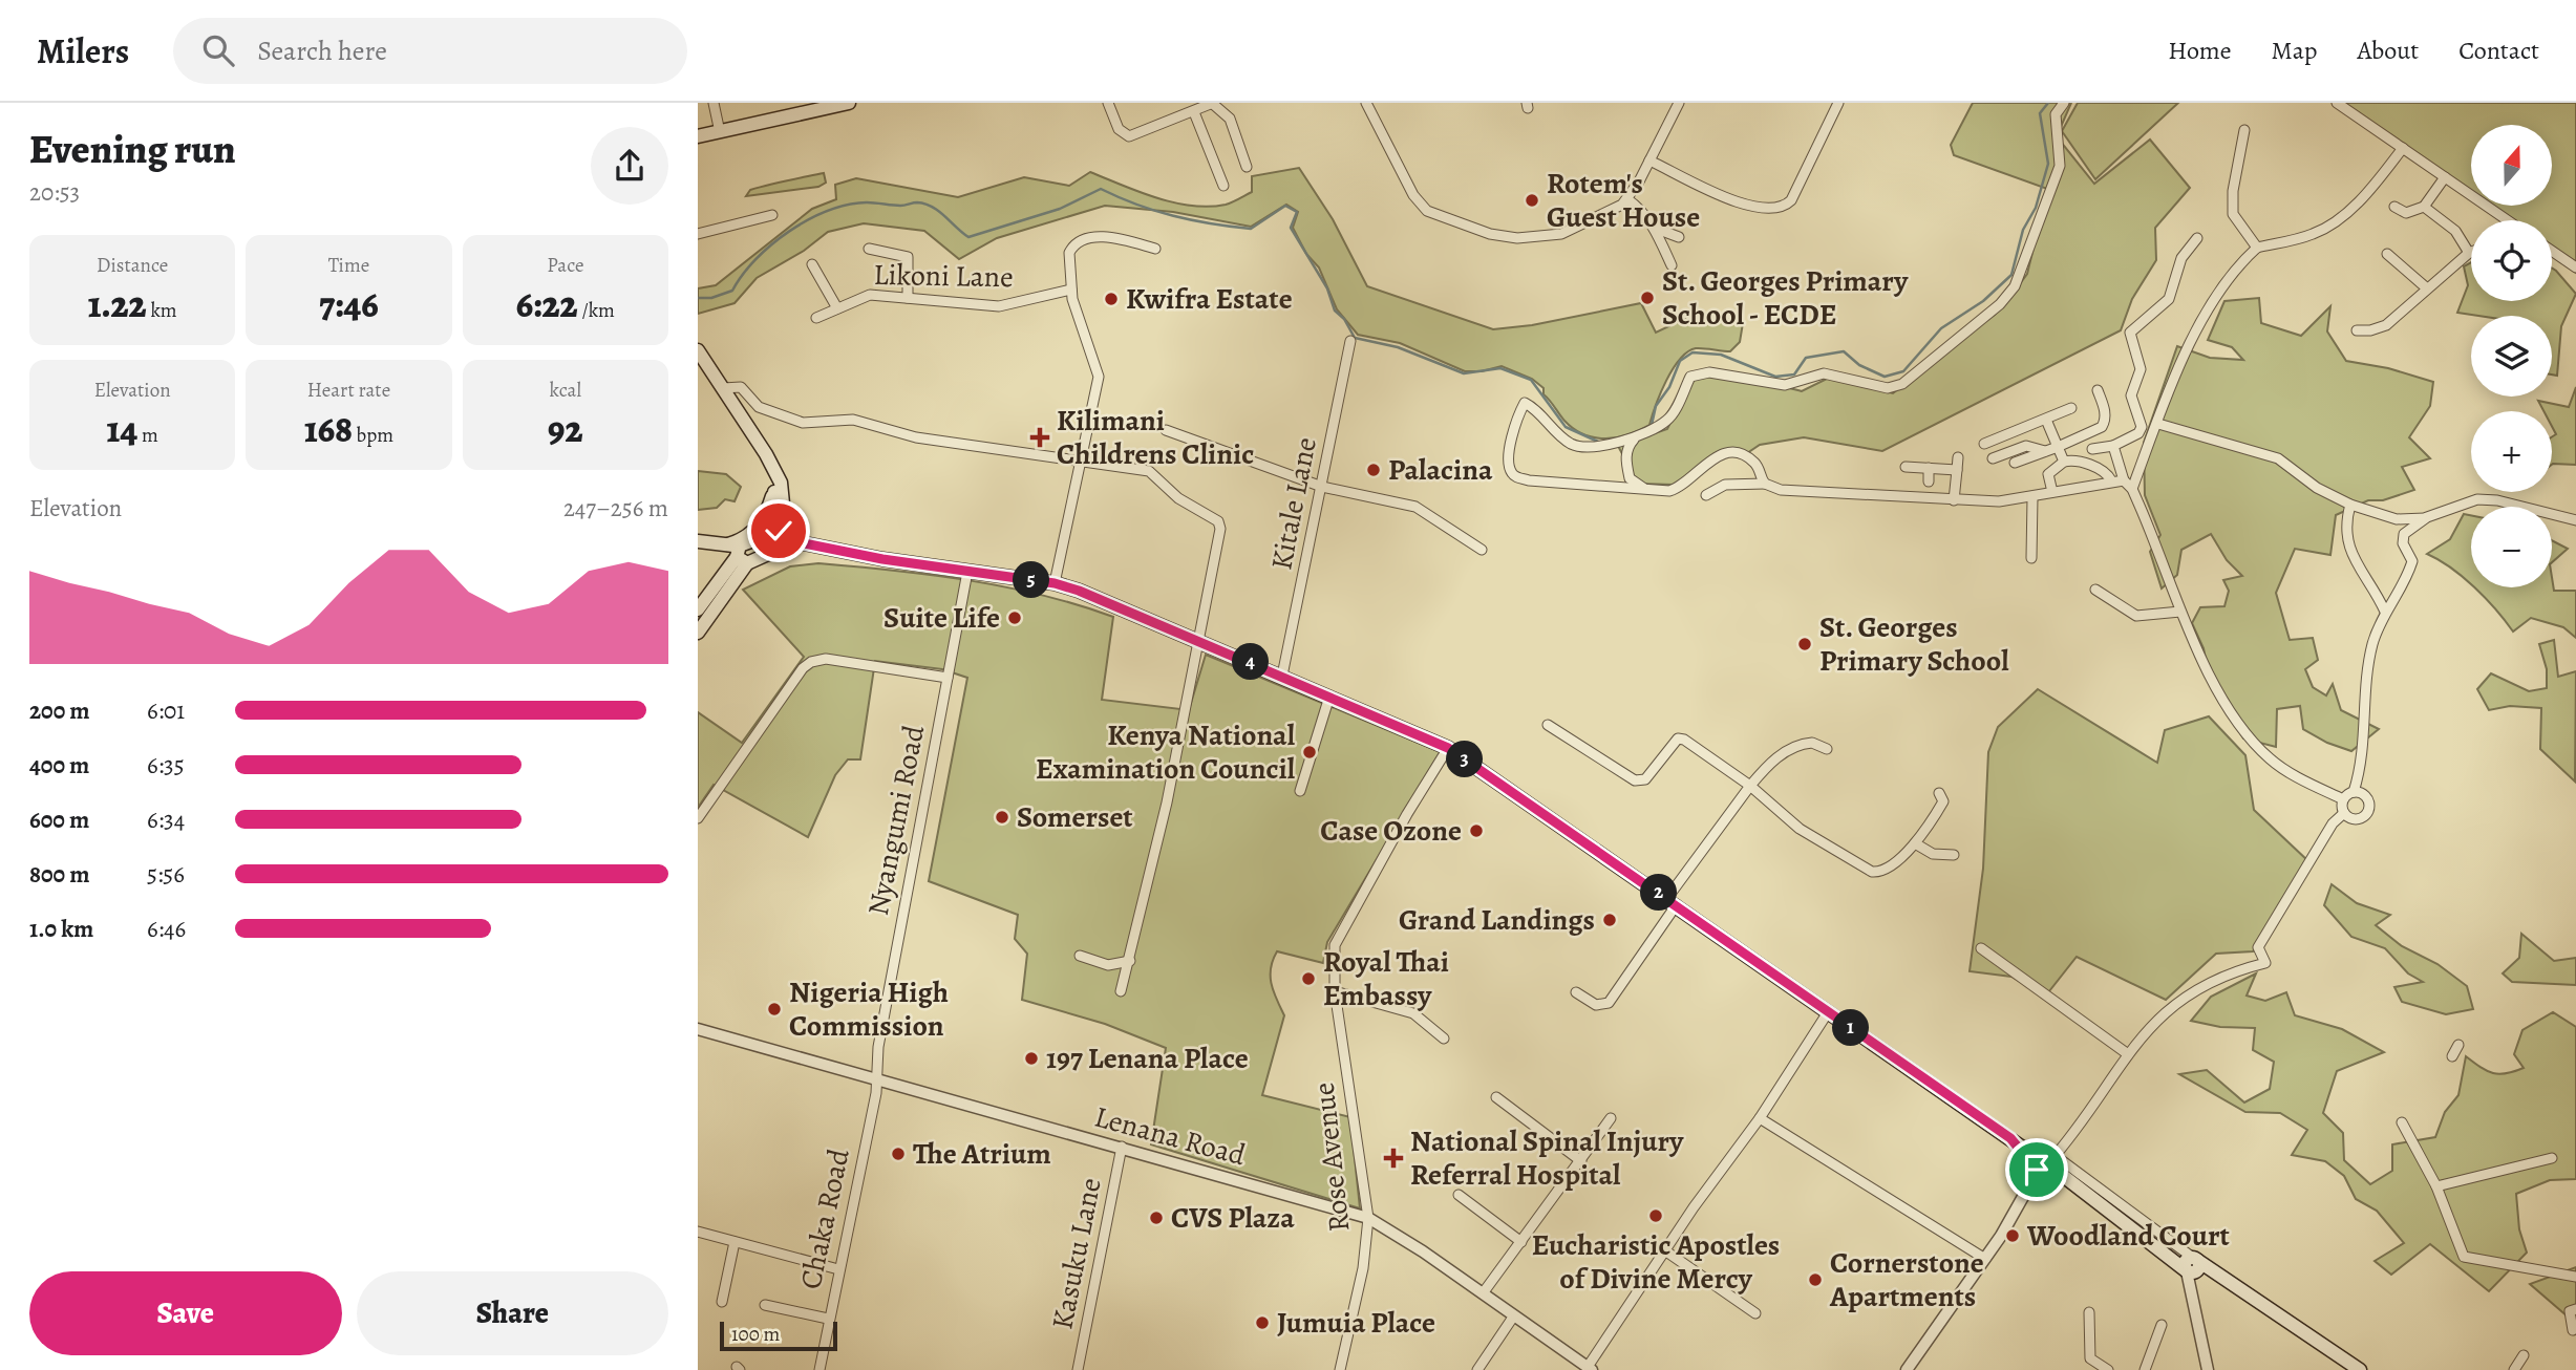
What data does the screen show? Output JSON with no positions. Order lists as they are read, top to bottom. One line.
{"streets":{"street":["Likoni Lane","Kitale Lane","Nyangumi Road","Lenana Road","Rose Avenue","Chaka Road","Kasuku Lane"]},"crossings":[["Nyangumi Road","Lenana Road"],["Nyangumi Road","Chaka Road"],["Lenana Road","Rose Avenue"],["Lenana Road","Chaka Road"],["Lenana Road","Kasuku Lane"]],"places":{"other":["Rotem's Guest House","St. Georges Primary School - ECDE","Kwifra Estate","Palacina","Suite Life","St. Georges Primary School","Kenya National Examination Council","Somerset","Case Ozone","Grand Landings","Royal Thai Embassy","Nigeria High Commission","197 Lenana Place","The Atrium","Eucharistic Apostles of Divine Mercy","CVS Plaza","Woodland Court","Cornerstone Apartments","Jumuia Place"],"health":["Kilimani Childrens Clinic","National Spinal Injury Referral Hospital"]},"scale_bar":"100 m","north":"top","page":{"header":"Milers","search":"Search here","nav":["Home","Map","About","Contact"],"heading":["Evening run","20:53"],"map_buttons":["+","−"],"stats":[["Distance","1.22 km"],["Time","7:46"],["Pace","6:22 /km"],["Elevation","14 m"],["Heart rate","168 bpm"],["kcal","92"]],"chart":["Elevation","247–256 m"],"pins":["5","4","3","2","1"],"list":[{"name":"200 m","note":"6:01"},{"name":"400 m","note":"6:35"},{"name":"600 m","note":"6:34"},{"name":"800 m","note":"5:56"},{"name":"1.0 km","note":"6:46"}],"buttons":["Save","Share"],"scale":"100 m"}}
